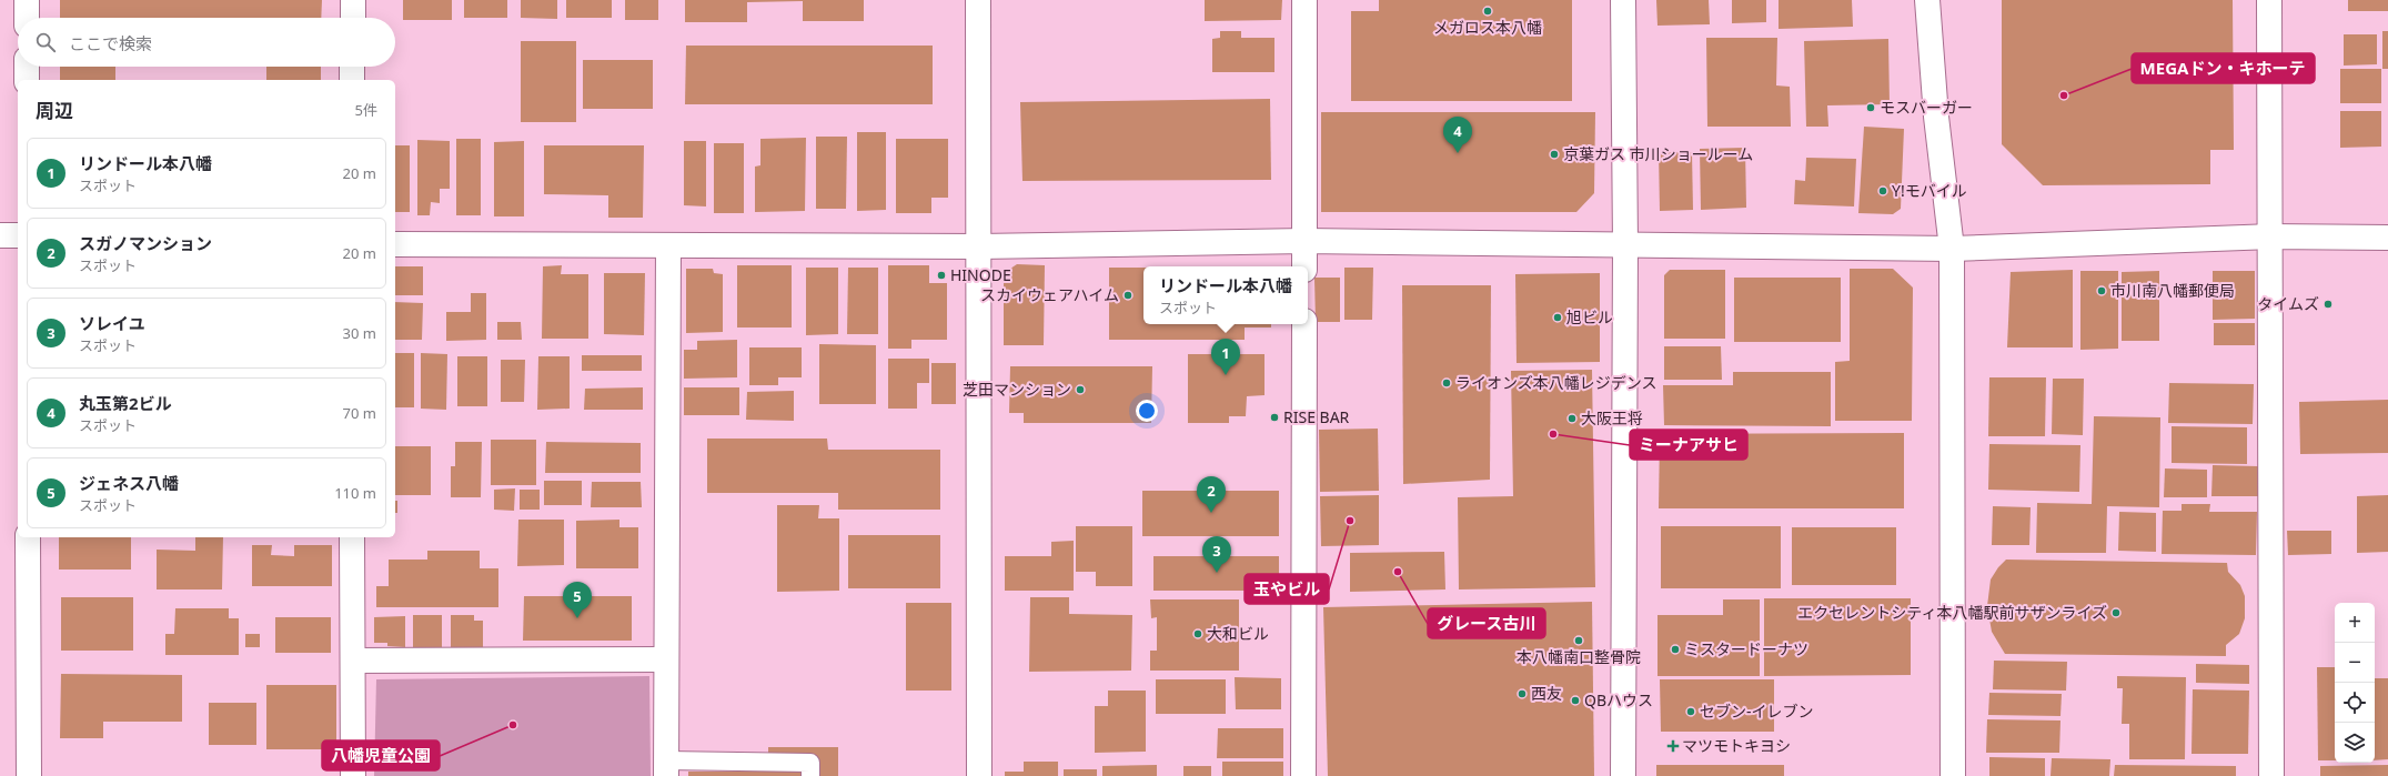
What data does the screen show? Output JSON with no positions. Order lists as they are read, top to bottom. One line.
{"places":{"other":["メガロス本八幡","MEGAドン・キホーテ","モスバーガー","京葉ガス 市川ショールーム","Y!モバイル","HINODE","市川南八幡郵便局","スカイウェアハイム","タイムズ","旭ビル","ライオンズ本八幡レジデンス","芝田マンション","RISE BAR","大阪王将","ミーナアサヒ","玉やビル","グレース古川","エクセレントシティ本八幡駅前サザンライズ","大和ビル","本八幡南口整骨院","ミスタードーナツ","西友","QBハウス","セブン-イレブン","八幡児童公園"],"health":["マツモトキヨシ"]},"page":{"search":"ここで検索","heading":["周辺","5件"],"pins":["4","1","2","3","5"],"list":[{"mark":"1","name":"リンドール本八幡","note":"スポット","value":"20 m"},{"mark":"2","name":"スガノマンション","note":"スポット","value":"20 m"},{"mark":"3","name":"ソレイユ","note":"スポット","value":"30 m"},{"mark":"4","name":"丸玉第2ビル","note":"スポット","value":"70 m"},{"mark":"5","name":"ジェネス八幡","note":"スポット","value":"110 m"}],"popup":["リンドール本八幡","スポット"],"map_buttons":["+","−"]}}
